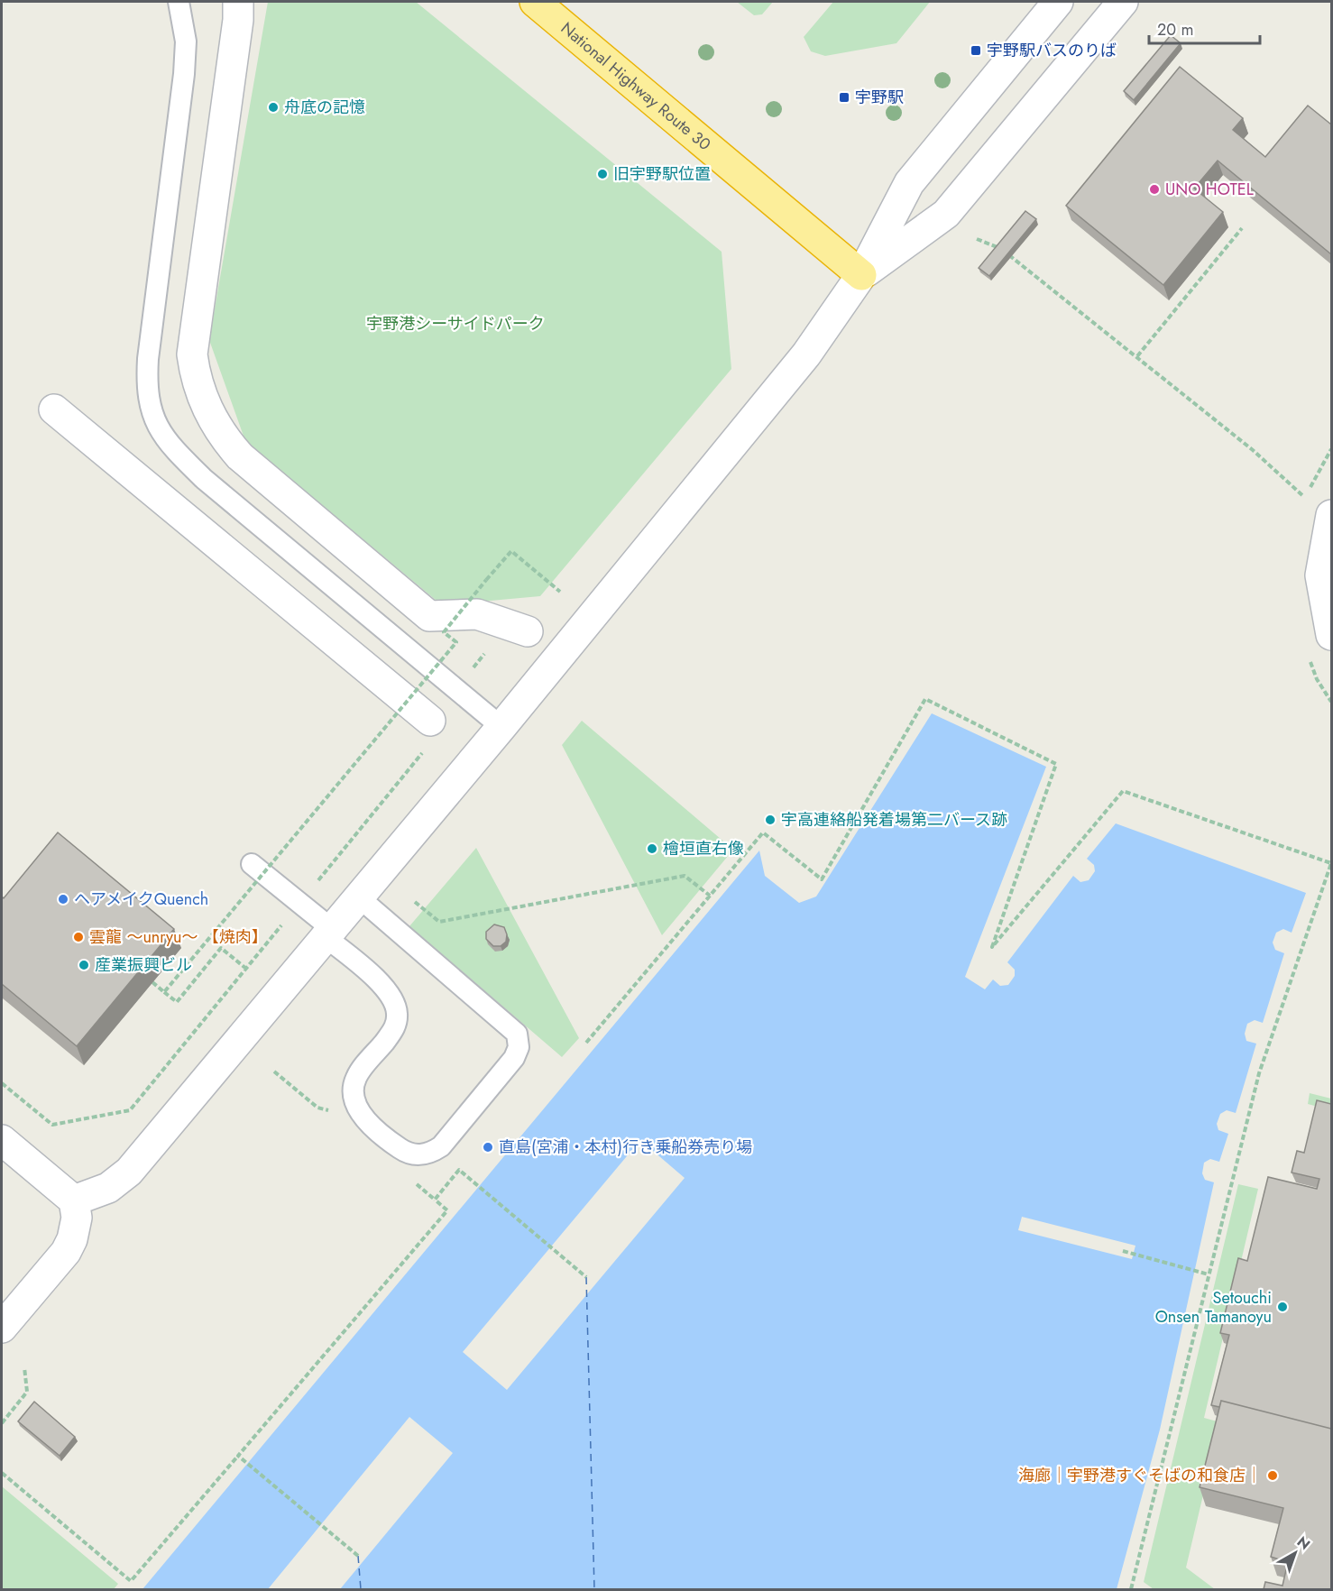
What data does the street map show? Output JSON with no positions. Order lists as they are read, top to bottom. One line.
{"streets":{"highway":["National Highway Route 30"]},"parks":["宇野港シーサイドパーク"],"places":{"transit":["宇野駅バスのりば","宇野駅"],"other":["舟底の記憶","旧宇野駅位置","UNO HOTEL","宇高連絡船発着場第二バース跡","檜垣直右像","ヘアメイクQuench","雲龍 ～unryu～ 【焼肉】","産業振興ビル","直島(宮浦・本村)行き乗船券売り場","Setouchi Onsen Tamanoyu","海廊│宇野港すぐそばの和食店│"]},"scale_bar":"20 m","north":"top right"}
